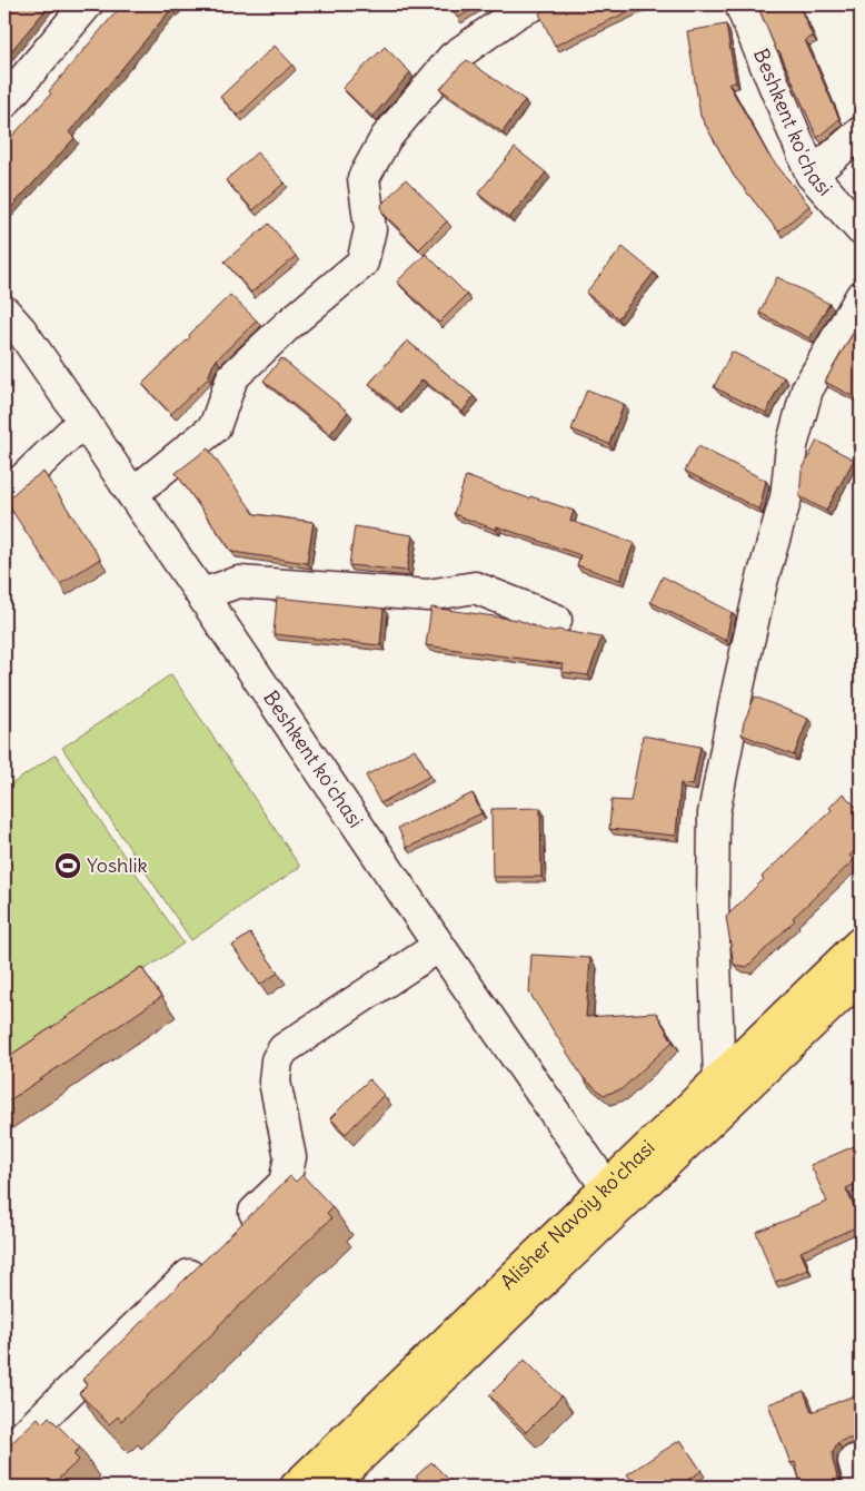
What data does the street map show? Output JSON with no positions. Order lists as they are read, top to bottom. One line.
{"streets":{"main road":["Alisher Navoiy ko'chasi"],"street":["Beshkent ko'chasi"]},"crossings":[["Beshkent ko'chasi","Alisher Navoiy ko'chasi"]],"places":{"sports":["Yoshlik"]}}
